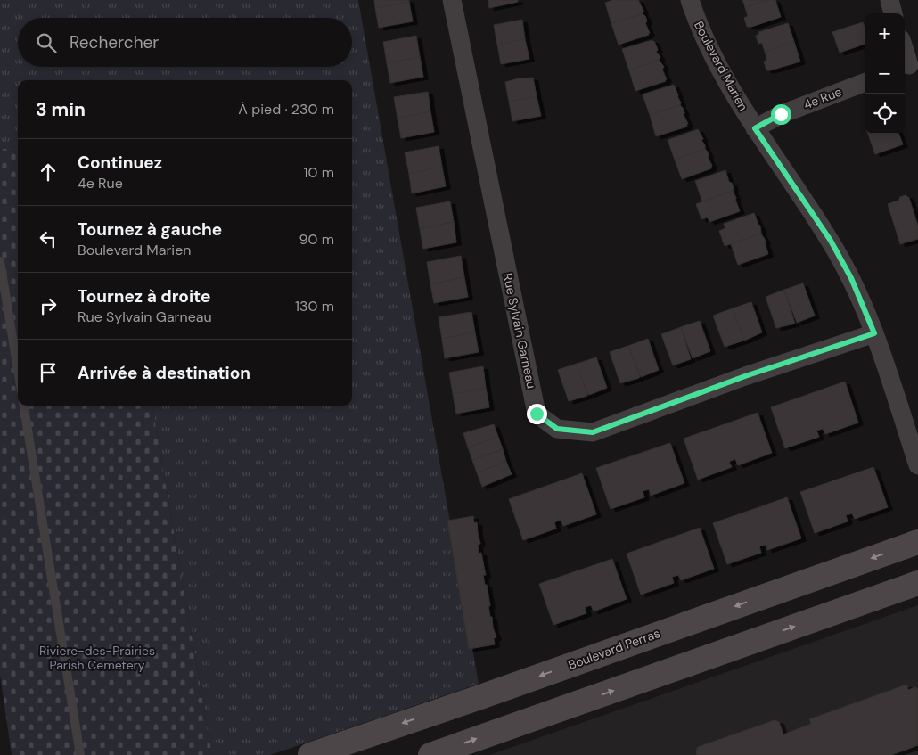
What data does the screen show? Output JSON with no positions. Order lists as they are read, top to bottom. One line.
{"streets":{"main road":["Boulevard Perras"],"street":["Boulevard Marien","4e Rue","Rue Sylvain Garneau"]},"crossings":[["Boulevard Marien","4e Rue"],["Boulevard Marien","Rue Sylvain Garneau"]],"parks":["Riviere-des-Prairies Parish Cemetery"],"page":{"map_buttons":["+","−"],"search":"Rechercher","heading":["3 min","À pied · 230 m"],"list":[["Continuez","4e Rue","10 m"],["Tournez à gauche","Boulevard Marien","90 m"],["Tournez à droite","Rue Sylvain Garneau","130 m"],"Arrivée à destination"]}}
